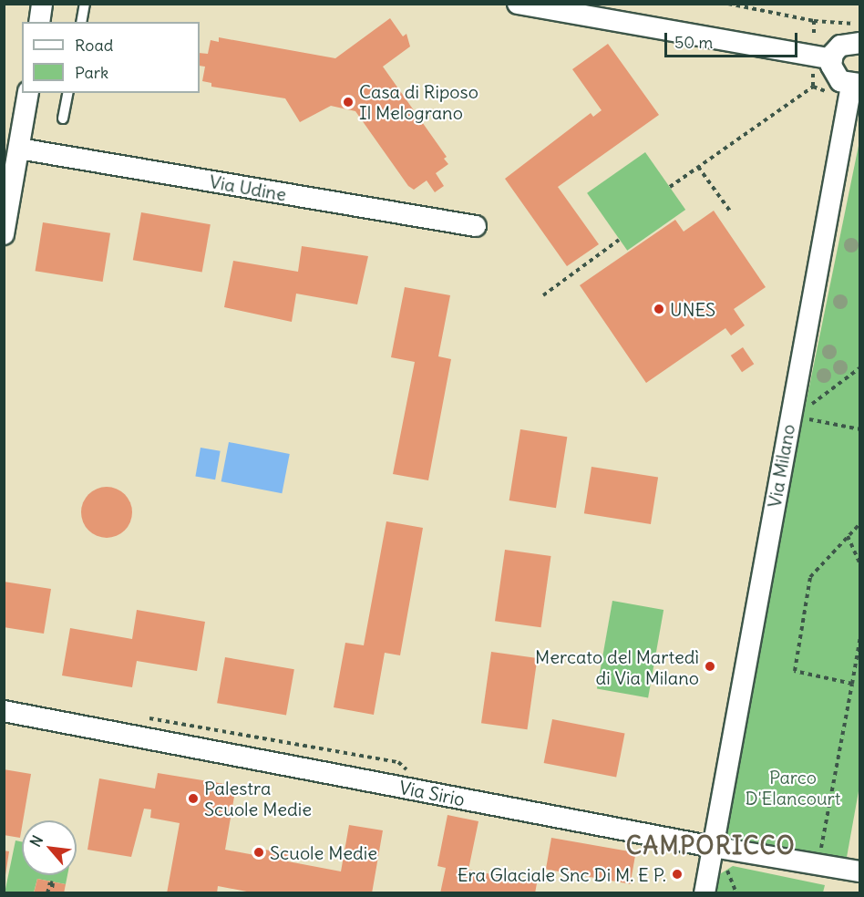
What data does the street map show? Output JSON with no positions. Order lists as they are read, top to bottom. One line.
{"streets":{"street":["Via Udine","Via Milano","Via Sirio"]},"crossings":[["Via Milano","Via Sirio"]],"districts":["CAMPORICCO"],"parks":["Parco D'Elancourt"],"places":["Casa di Riposo Il Melograno","UNES","Mercato del Martedì di Via Milano","Palestra Scuole Medie","Scuole Medie","Era Glaciale Snc Di M. E P."],"legend":["Road","Park"],"scale_bar":"50 m","north":"top left"}
